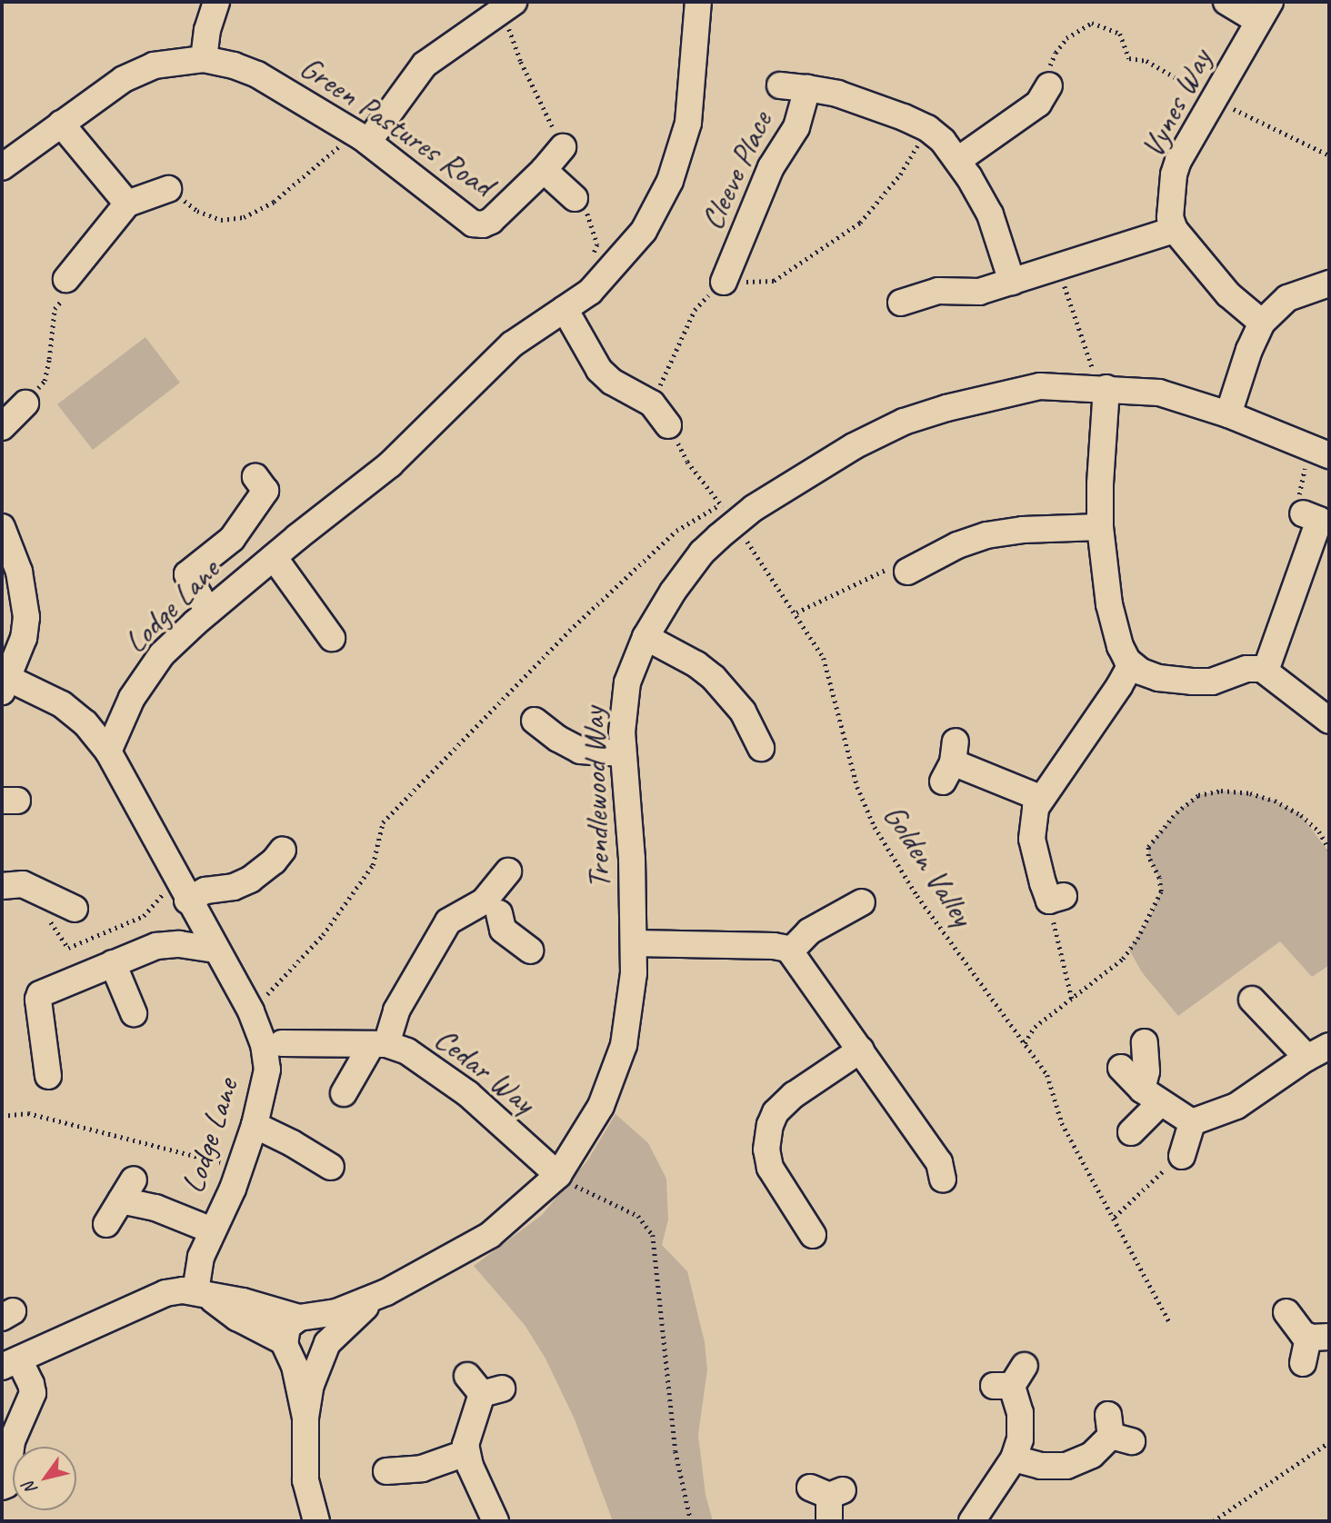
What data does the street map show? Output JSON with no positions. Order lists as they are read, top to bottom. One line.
{"streets":{"street":["Vynes Way","Green Pastures Road","Cleeve Place","Lodge Lane","Trendlewood Way","Cedar Way"],"path":["Golden Valley"]},"crossings":[["Trendlewood Way","Golden Valley"],["Trendlewood Way","Cedar Way"]],"north":"bottom left"}
